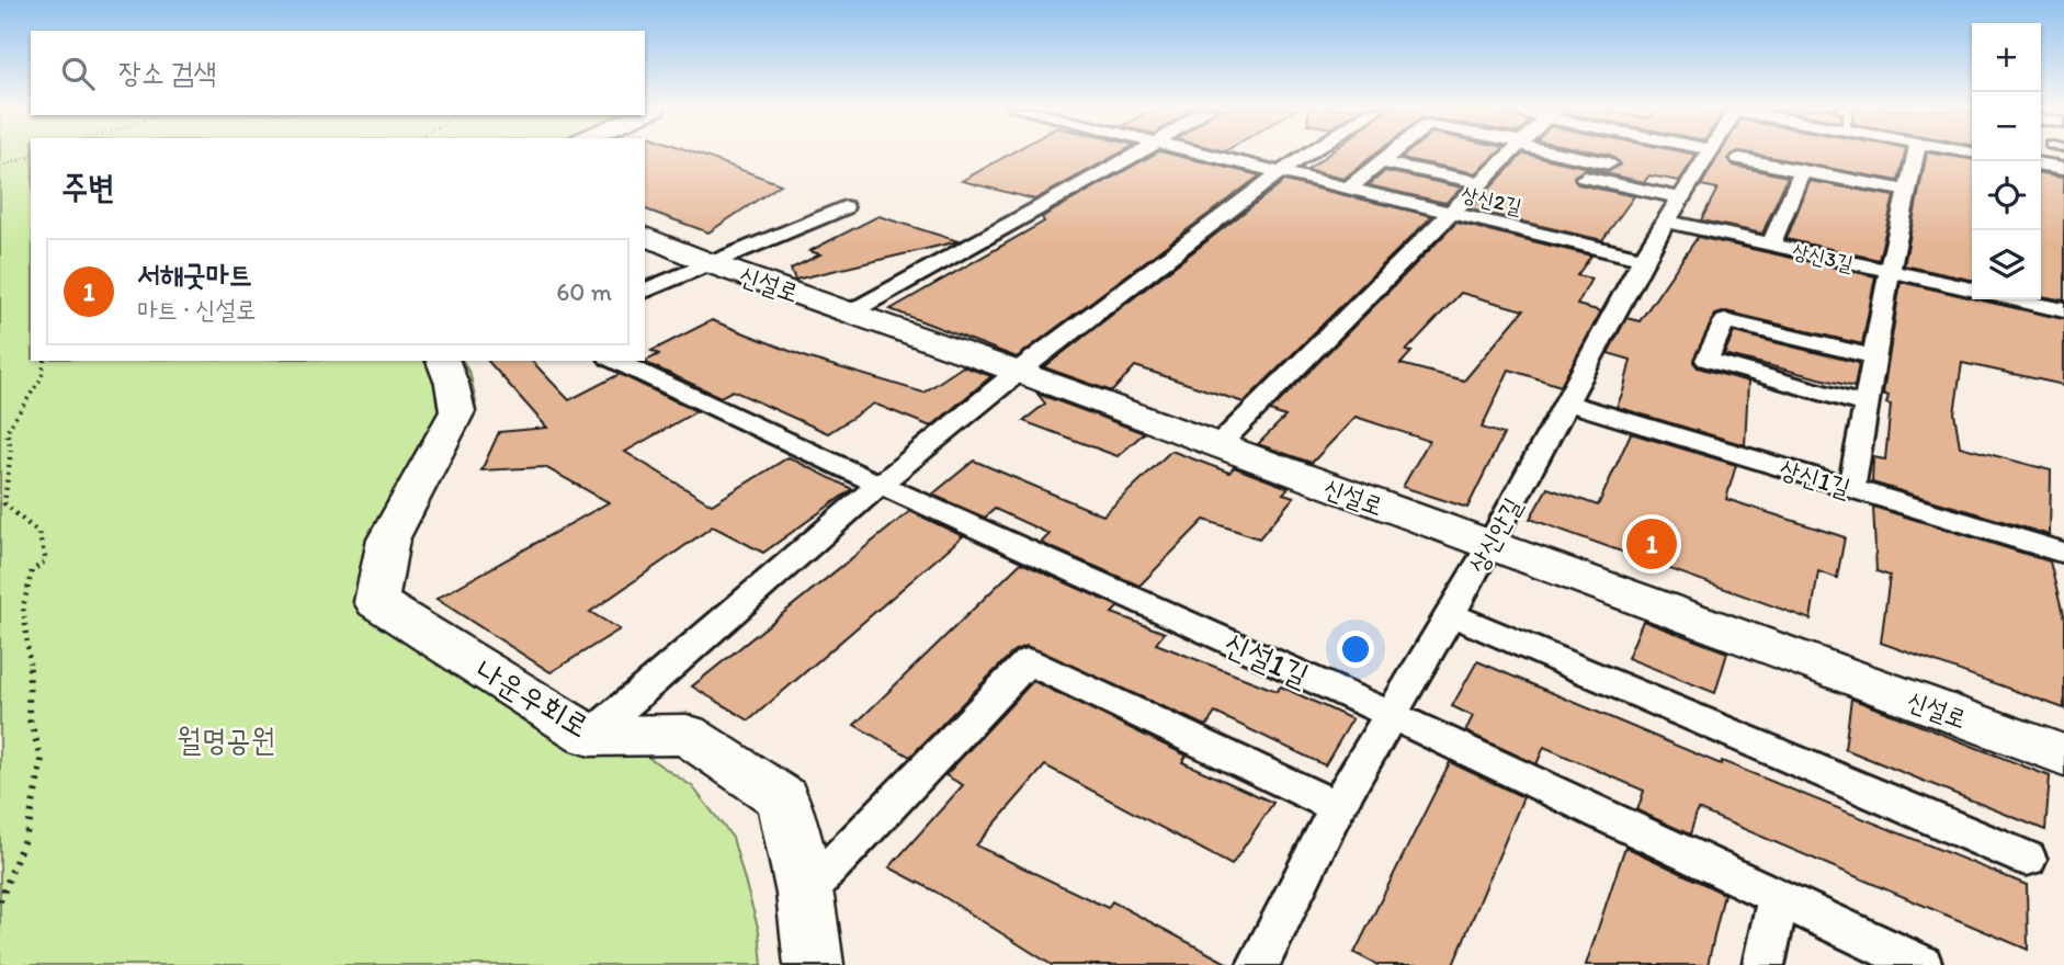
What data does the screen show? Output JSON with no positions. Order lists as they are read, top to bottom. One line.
{"streets":{"street":["상신2길","상신3길","신설로","상신1길","상신안길","신설1길","나운우회로"]},"crossings":[["상신2길","상신안길"],["상신3길","상신안길"],["신설로","상신안길"],["상신1길","상신안길"],["상신안길","신설1길"]],"parks":["월명공원"],"page":{"map_buttons":["+","−"],"search":"장소 검색","heading":"주변","list":[{"mark":"1","name":"서해굿마트","note":"마트 · 신설로","value":"60 m"}],"pins":"1"}}
